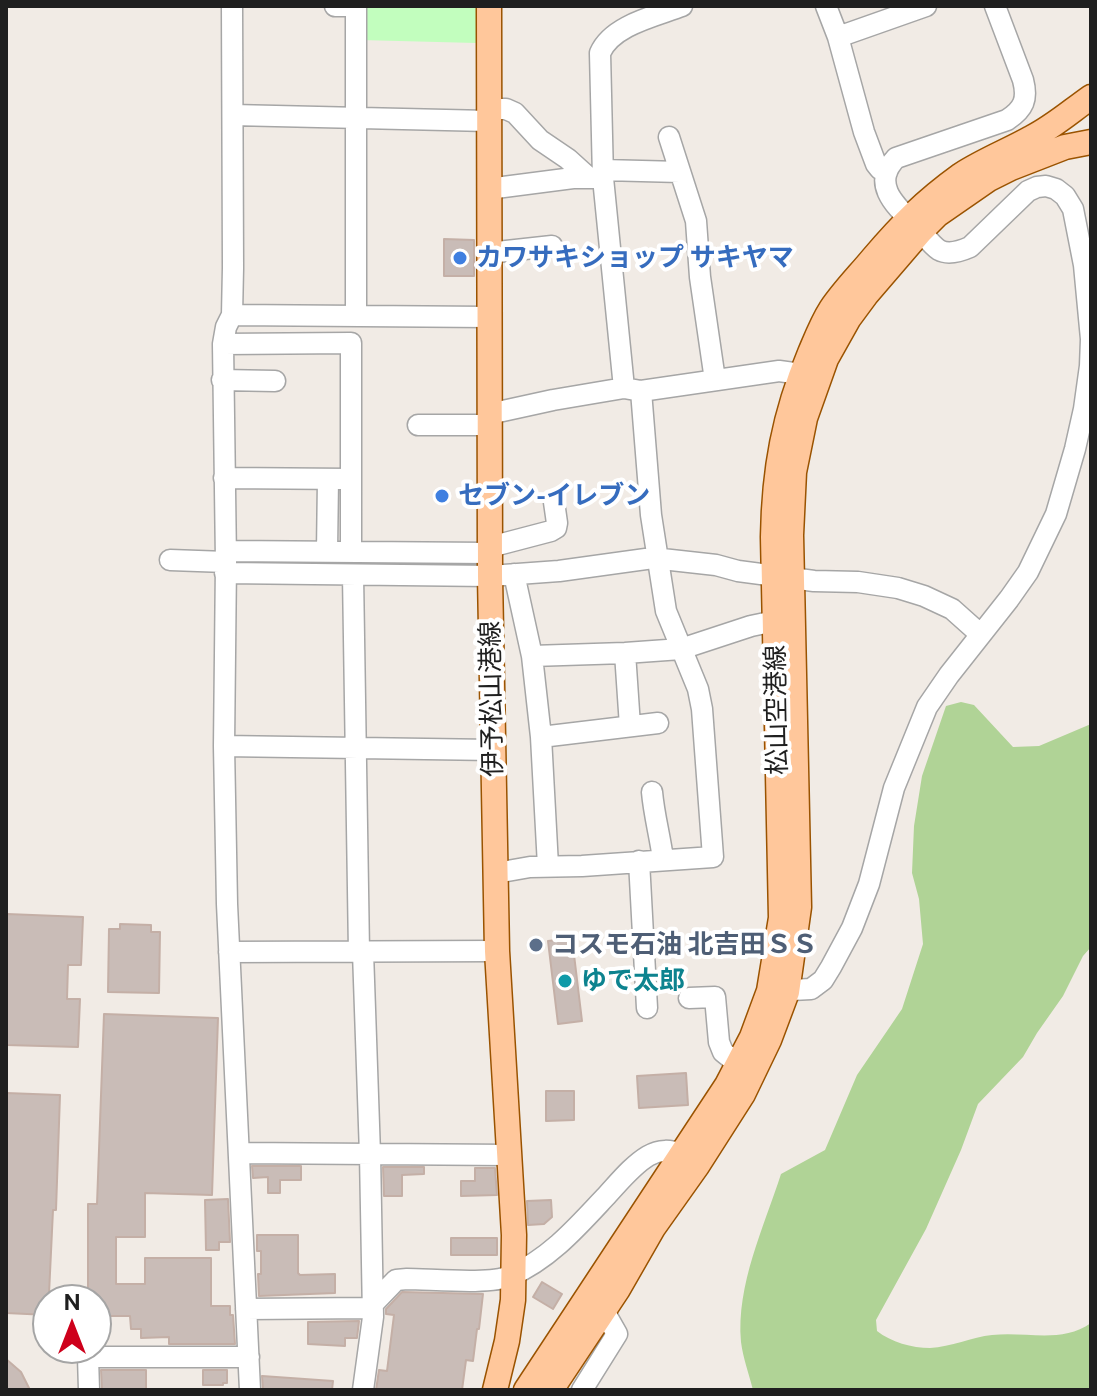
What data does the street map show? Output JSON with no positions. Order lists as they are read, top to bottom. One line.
{"streets":{"main road":["伊予松山港線","松山空港線"]},"places":["カワサキショップ サキヤマ","セブン-イレブン","コスモ石油 北吉田ＳＳ","ゆで太郎"],"north":"top"}
